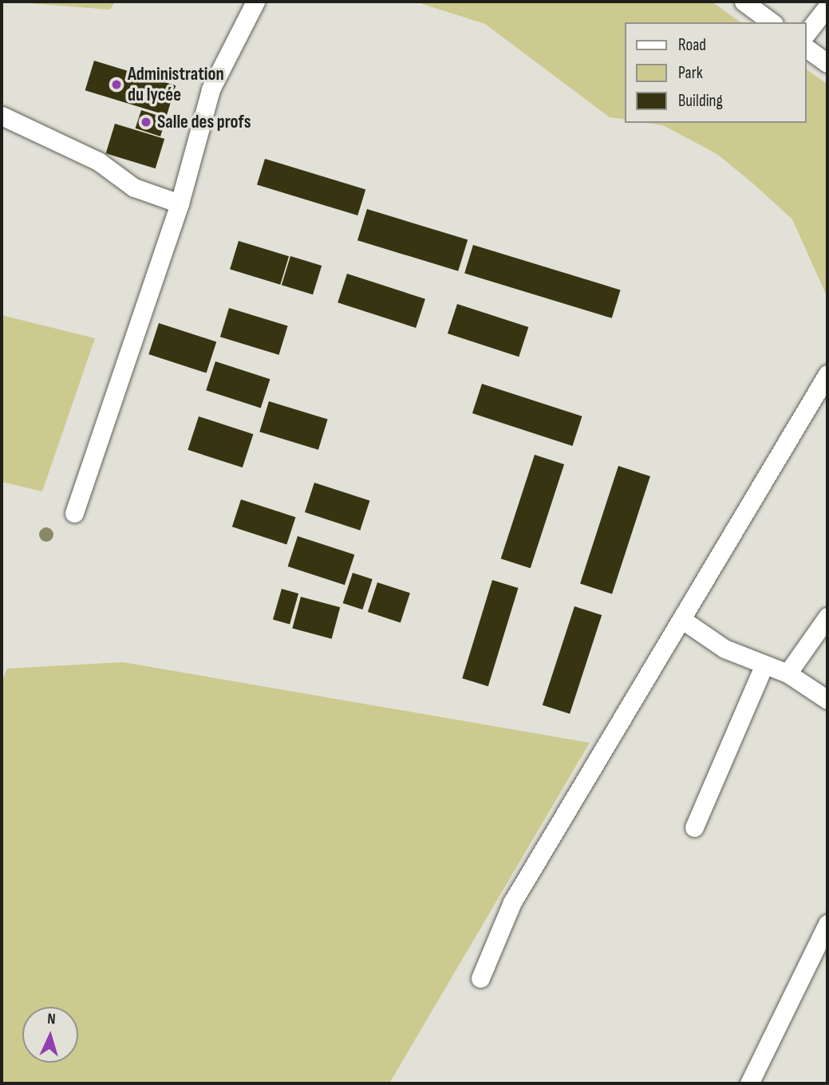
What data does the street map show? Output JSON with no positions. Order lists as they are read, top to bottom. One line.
{"places":["Administration du lycée","Salle des profs"],"legend":["Road","Park","Building"],"north":"top"}
